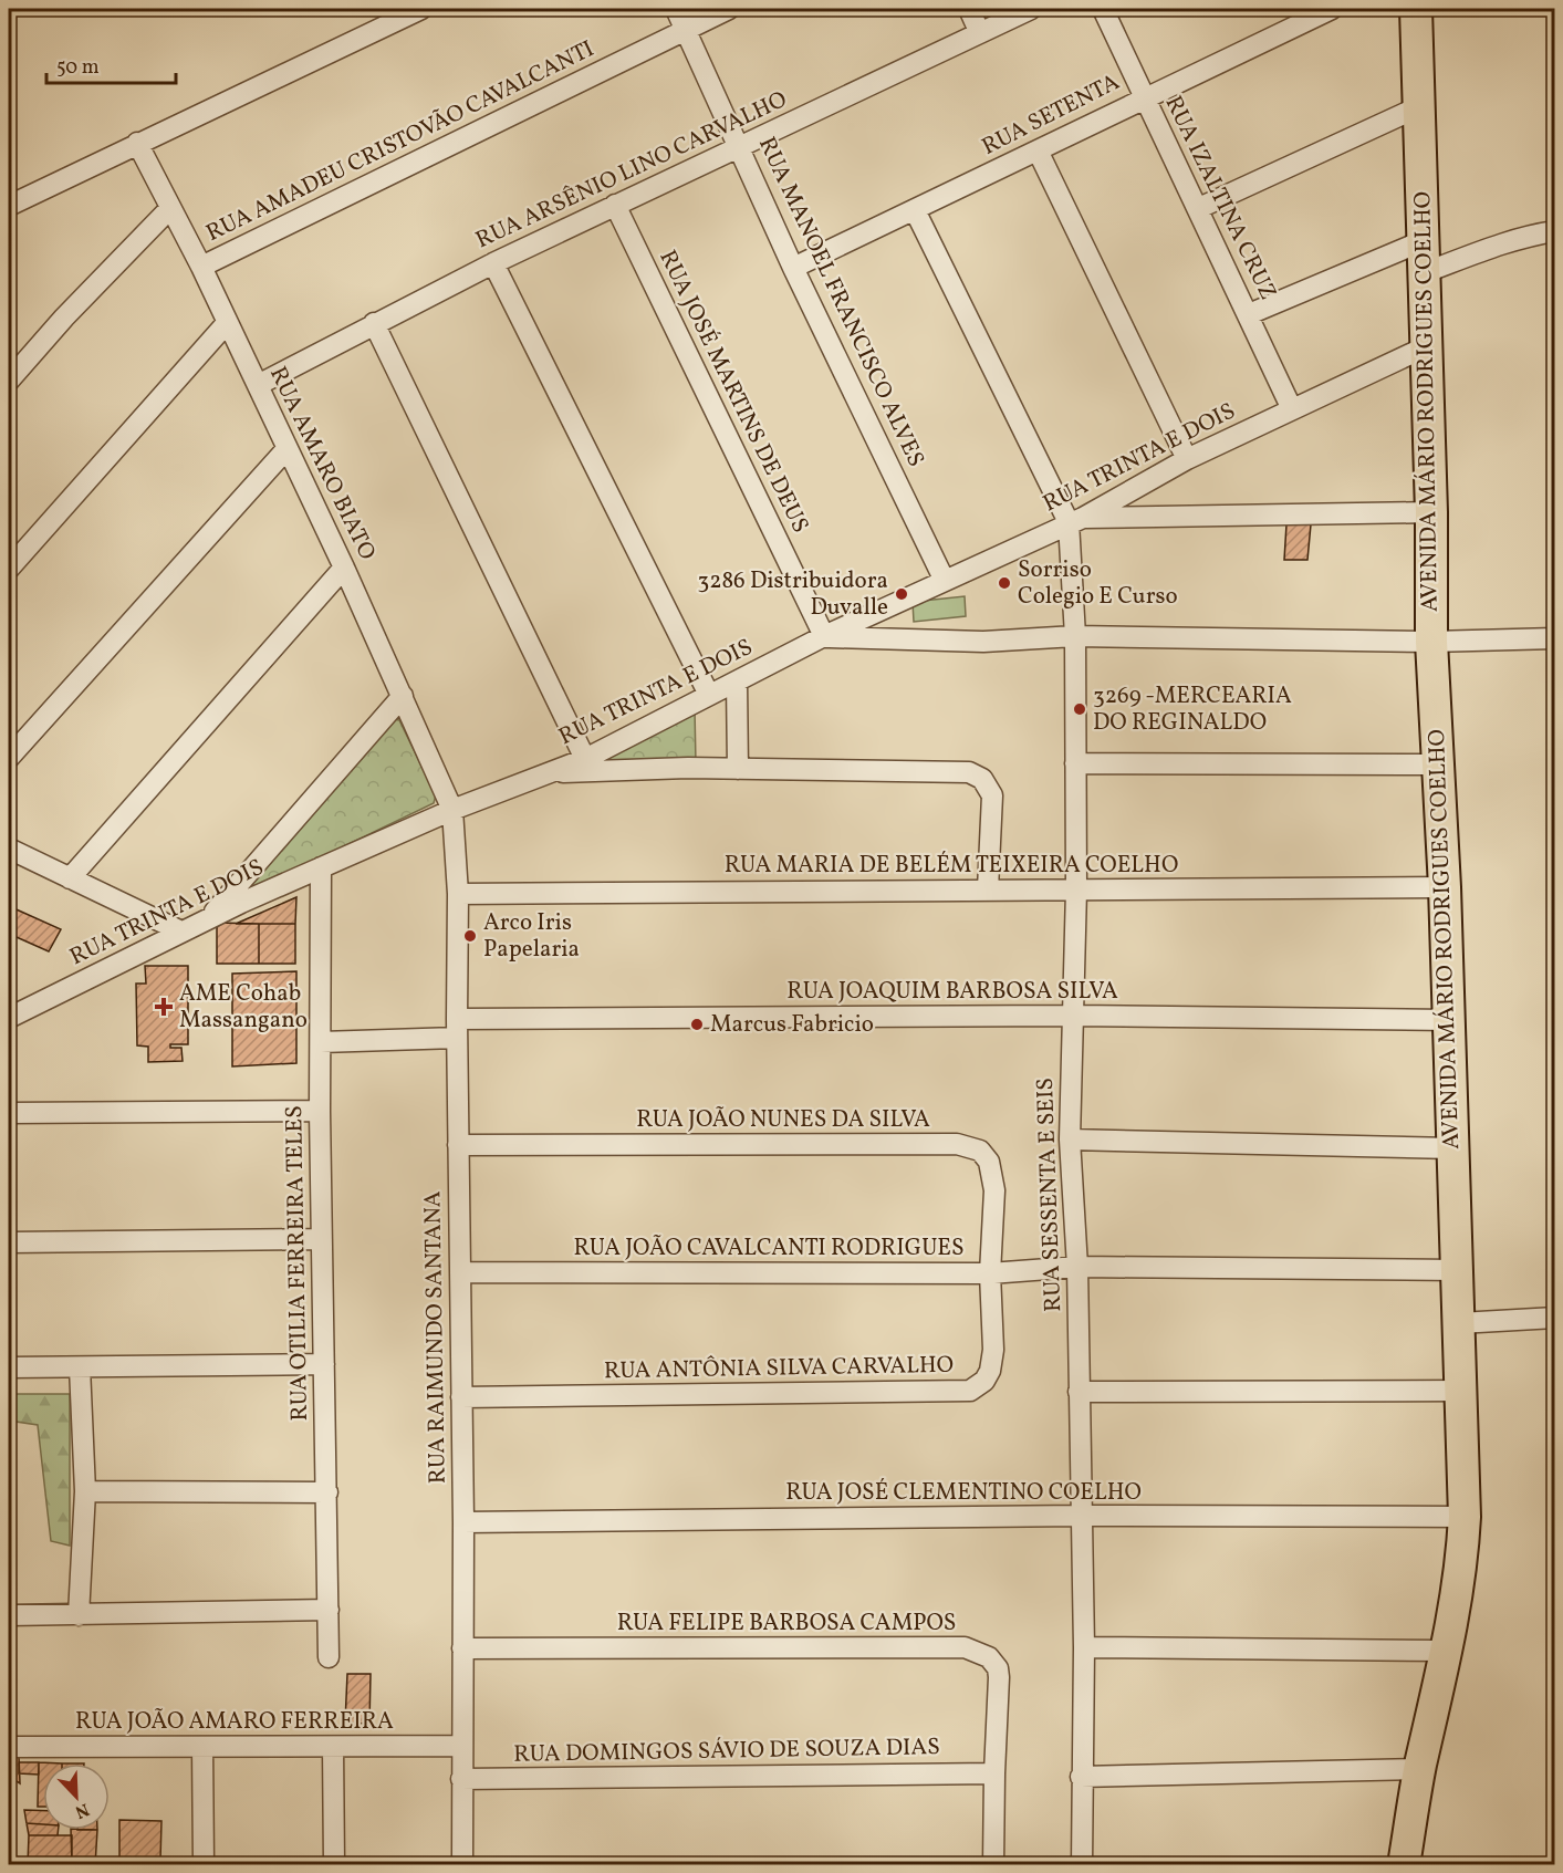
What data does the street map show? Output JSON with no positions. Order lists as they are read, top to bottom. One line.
{"streets":{"main road":["AVENIDA MÁRIO RODRIGUES COELHO"],"street":["RUA SETENTA","RUA AMADEU CRISTOVÃO CAVALCANTI","RUA ARSÊNIO LINO CARVALHO","RUA IZALTINA CRUZ","RUA MANOEL FRANCISCO ALVES","RUA JOSÉ MARTINS DE DEUS","RUA TRINTA E DOIS","RUA AMARO BIATO","RUA MARIA DE BELÉM TEIXEIRA COELHO","RUA JOAQUIM BARBOSA SILVA","RUA JOÃO NUNES DA SILVA","RUA SESSENTA E SEIS","RUA JOÃO CAVALCANTI RODRIGUES","RUA OTILIA FERREIRA TELES","RUA RAIMUNDO SANTANA","RUA ANTÔNIA SILVA CARVALHO","RUA JOSÉ CLEMENTINO COELHO","RUA FELIPE BARBOSA CAMPOS","RUA JOÃO AMARO FERREIRA","RUA DOMINGOS SÁVIO DE SOUZA DIAS"]},"crossings":[["RUA SETENTA","RUA IZALTINA CRUZ"],["RUA SETENTA","RUA MANOEL FRANCISCO ALVES"],["RUA AMADEU CRISTOVÃO CAVALCANTI","RUA MANOEL FRANCISCO ALVES"],["RUA AMADEU CRISTOVÃO CAVALCANTI","RUA AMARO BIATO"],["RUA ARSÊNIO LINO CARVALHO","RUA MANOEL FRANCISCO ALVES"],["RUA ARSÊNIO LINO CARVALHO","RUA JOSÉ MARTINS DE DEUS"],["RUA ARSÊNIO LINO CARVALHO","RUA AMARO BIATO"],["RUA IZALTINA CRUZ","RUA TRINTA E DOIS"],["RUA MANOEL FRANCISCO ALVES","RUA TRINTA E DOIS"],["RUA JOSÉ MARTINS DE DEUS","RUA TRINTA E DOIS"],["AVENIDA MÁRIO RODRIGUES COELHO","RUA TRINTA E DOIS"],["AVENIDA MÁRIO RODRIGUES COELHO","RUA MARIA DE BELÉM TEIXEIRA COELHO"],["AVENIDA MÁRIO RODRIGUES COELHO","RUA JOAQUIM BARBOSA SILVA"],["AVENIDA MÁRIO RODRIGUES COELHO","RUA JOÃO CAVALCANTI RODRIGUES"],["AVENIDA MÁRIO RODRIGUES COELHO","RUA JOSÉ CLEMENTINO COELHO"],["RUA TRINTA E DOIS","RUA AMARO BIATO"],["RUA TRINTA E DOIS","RUA SESSENTA E SEIS"],["RUA TRINTA E DOIS","RUA OTILIA FERREIRA TELES"],["RUA TRINTA E DOIS","RUA RAIMUNDO SANTANA"],["RUA AMARO BIATO","RUA RAIMUNDO SANTANA"],["RUA MARIA DE BELÉM TEIXEIRA COELHO","RUA SESSENTA E SEIS"],["RUA MARIA DE BELÉM TEIXEIRA COELHO","RUA RAIMUNDO SANTANA"],["RUA JOAQUIM BARBOSA SILVA","RUA SESSENTA E SEIS"],["RUA JOAQUIM BARBOSA SILVA","RUA OTILIA FERREIRA TELES"],["RUA JOAQUIM BARBOSA SILVA","RUA RAIMUNDO SANTANA"],["RUA JOÃO NUNES DA SILVA","RUA JOÃO CAVALCANTI RODRIGUES"],["RUA JOÃO NUNES DA SILVA","RUA RAIMUNDO SANTANA"],["RUA JOÃO NUNES DA SILVA","RUA ANTÔNIA SILVA CARVALHO"],["RUA SESSENTA E SEIS","RUA JOÃO CAVALCANTI RODRIGUES"],["RUA SESSENTA E SEIS","RUA JOSÉ CLEMENTINO COELHO"],["RUA JOÃO CAVALCANTI RODRIGUES","RUA RAIMUNDO SANTANA"],["RUA JOÃO CAVALCANTI RODRIGUES","RUA ANTÔNIA SILVA CARVALHO"],["RUA RAIMUNDO SANTANA","RUA ANTÔNIA SILVA CARVALHO"],["RUA RAIMUNDO SANTANA","RUA JOSÉ CLEMENTINO COELHO"],["RUA RAIMUNDO SANTANA","RUA FELIPE BARBOSA CAMPOS"],["RUA RAIMUNDO SANTANA","RUA JOÃO AMARO FERREIRA"],["RUA RAIMUNDO SANTANA","RUA DOMINGOS SÁVIO DE SOUZA DIAS"],["RUA FELIPE BARBOSA CAMPOS","RUA DOMINGOS SÁVIO DE SOUZA DIAS"]],"places":{"other":["Sorriso Colegio E Curso","3286 Distribuidora Duvalle","3269 -MERCEARIA DO REGINALDO","Arco Iris Papelaria","Marcus Fabricio"],"health":["AME Cohab Massangano"]},"scale_bar":"50 m","north":"bottom right"}
